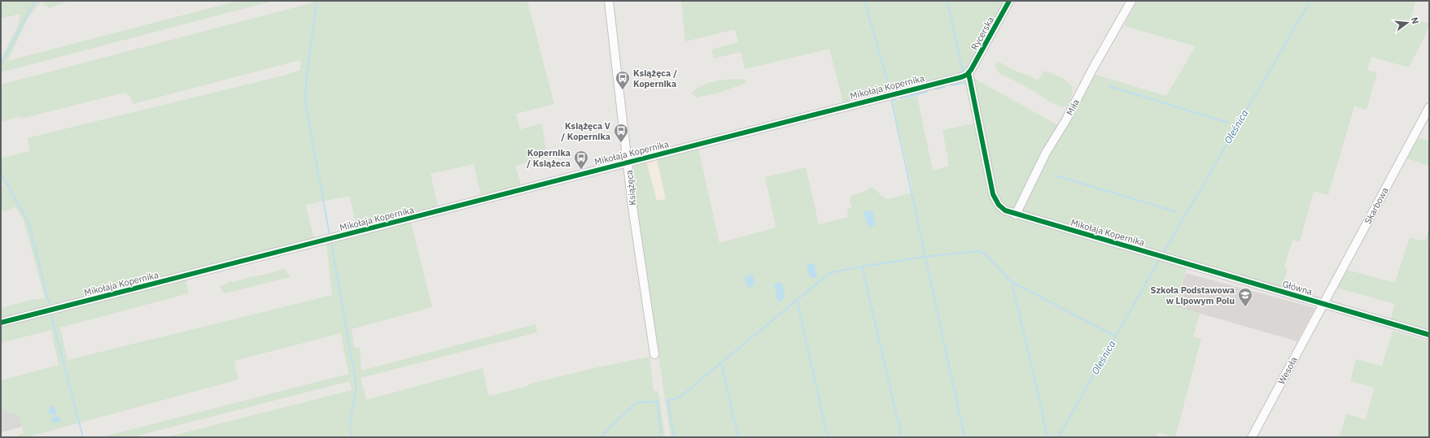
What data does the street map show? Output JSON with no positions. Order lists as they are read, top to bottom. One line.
{"streets":{"street":["Rycerska","Mikołaja Kopernika","Miła","Książęca","Skarbowa","Główna","Wesoła"]},"crossings":[["Rycerska","Mikołaja Kopernika"],["Mikołaja Kopernika","Miła"],["Mikołaja Kopernika","Książęca"],["Mikołaja Kopernika","Główna"],["Skarbowa","Główna"],["Skarbowa","Wesoła"],["Główna","Wesoła"]],"water":["Oleśnica"],"places":{"bus stop":["Książęca / Kopernika","Książęca V / Kopernika","Kopernika / Książeca"],"school or university":["Szkoła Podstawowa w Lipowym Polu"]},"north":"right"}
